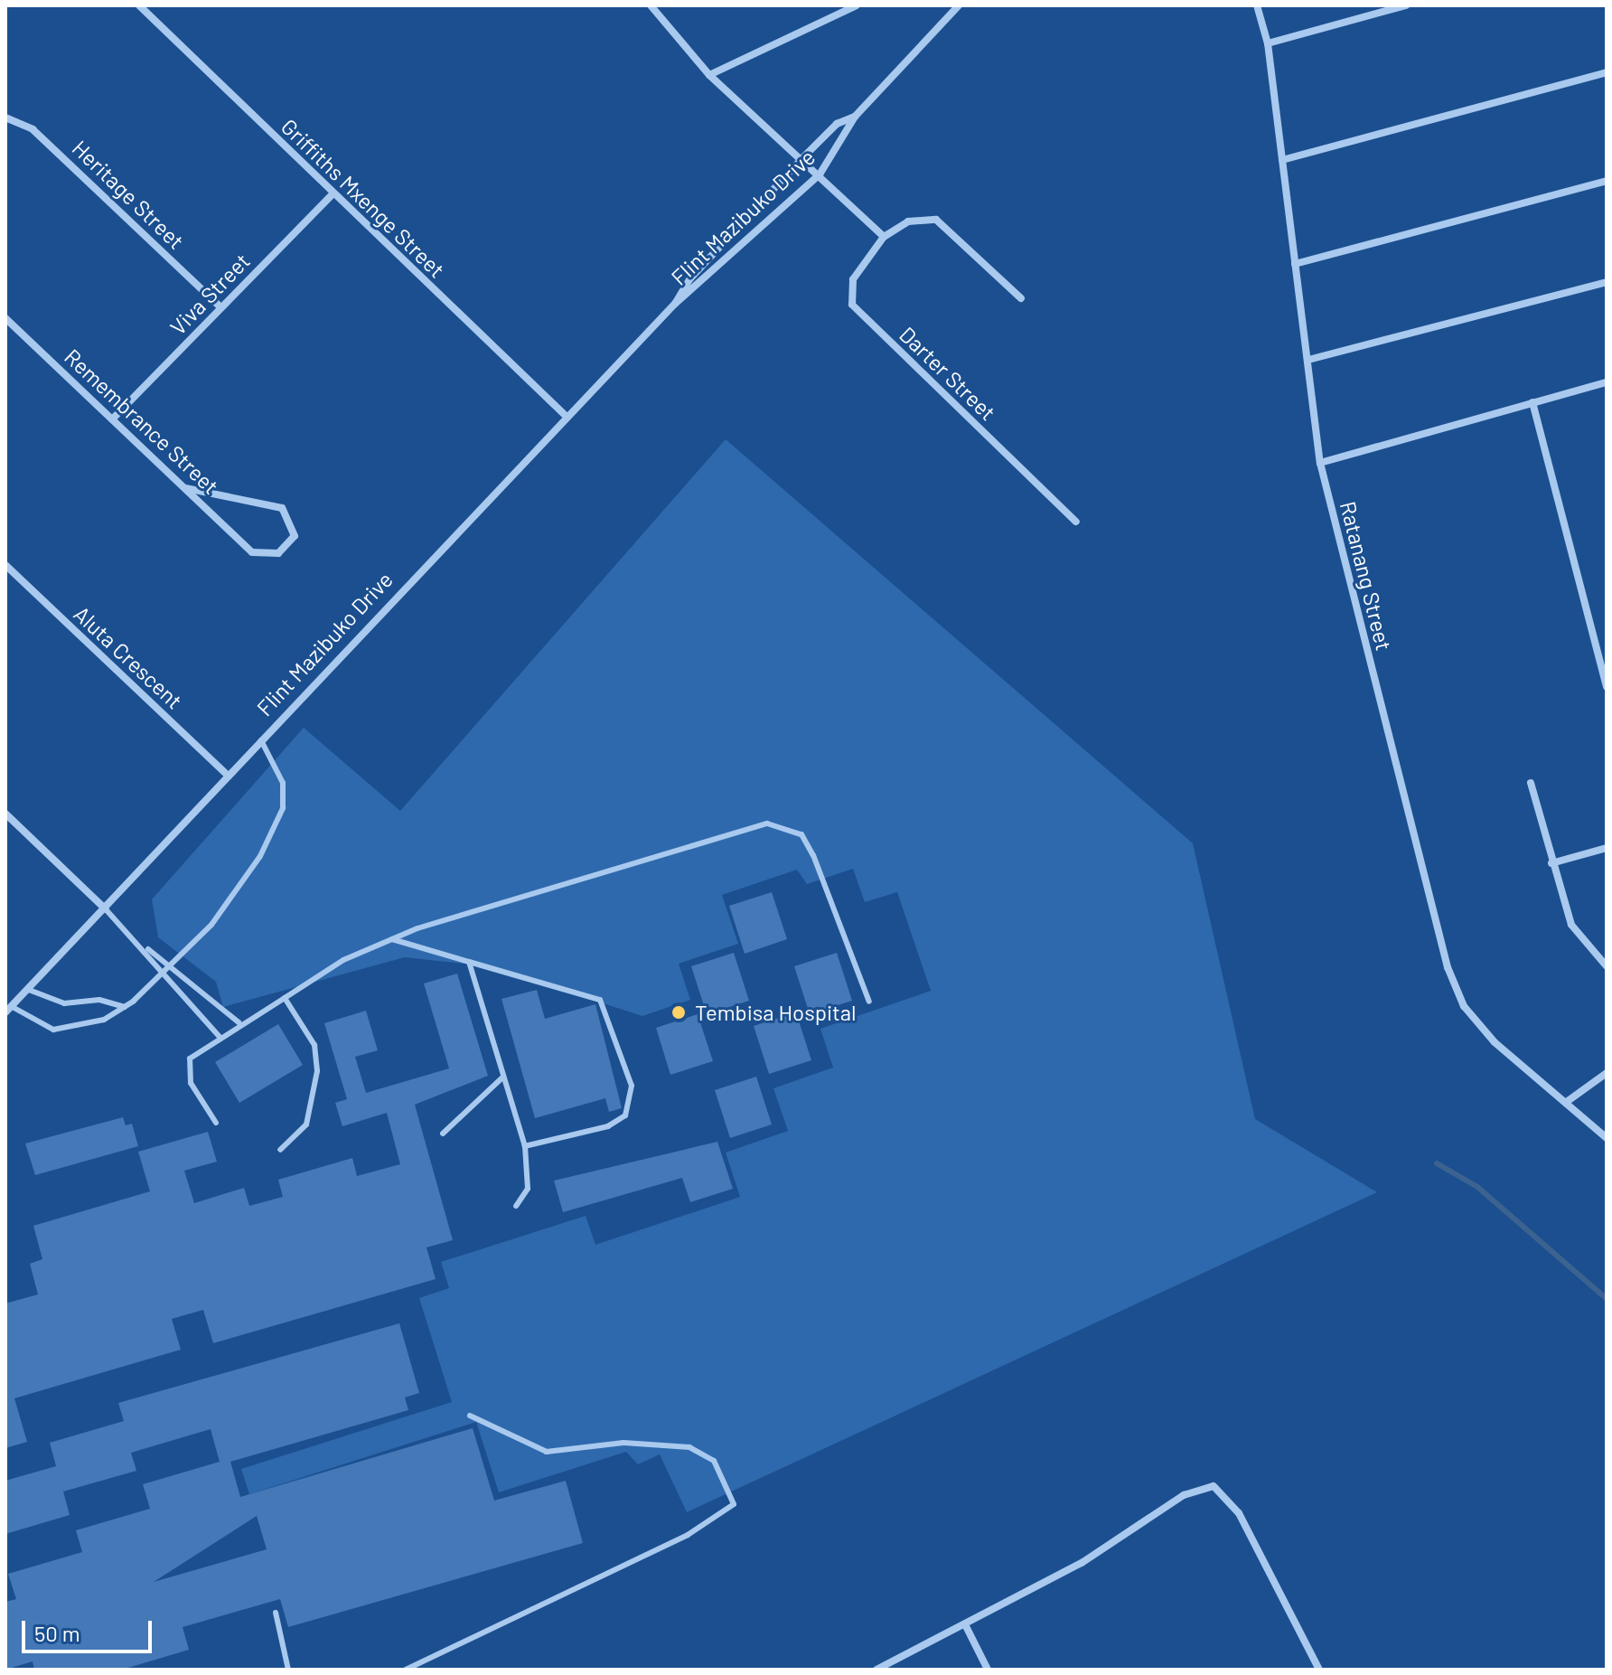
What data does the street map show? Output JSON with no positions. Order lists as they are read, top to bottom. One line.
{"streets":{"street":["Heritage Street","Griffiths Mxenge Street","Flint Mazibuko Drive","Viva Street","Darter Street","Remembrance Street","Ratanang Street","Aluta Crescent"]},"crossings":[["Heritage Street","Viva Street"],["Griffiths Mxenge Street","Flint Mazibuko Drive"],["Griffiths Mxenge Street","Viva Street"],["Flint Mazibuko Drive","Aluta Crescent"],["Viva Street","Remembrance Street"]],"places":["Tembisa Hospital"],"scale_bar":"50 m"}
